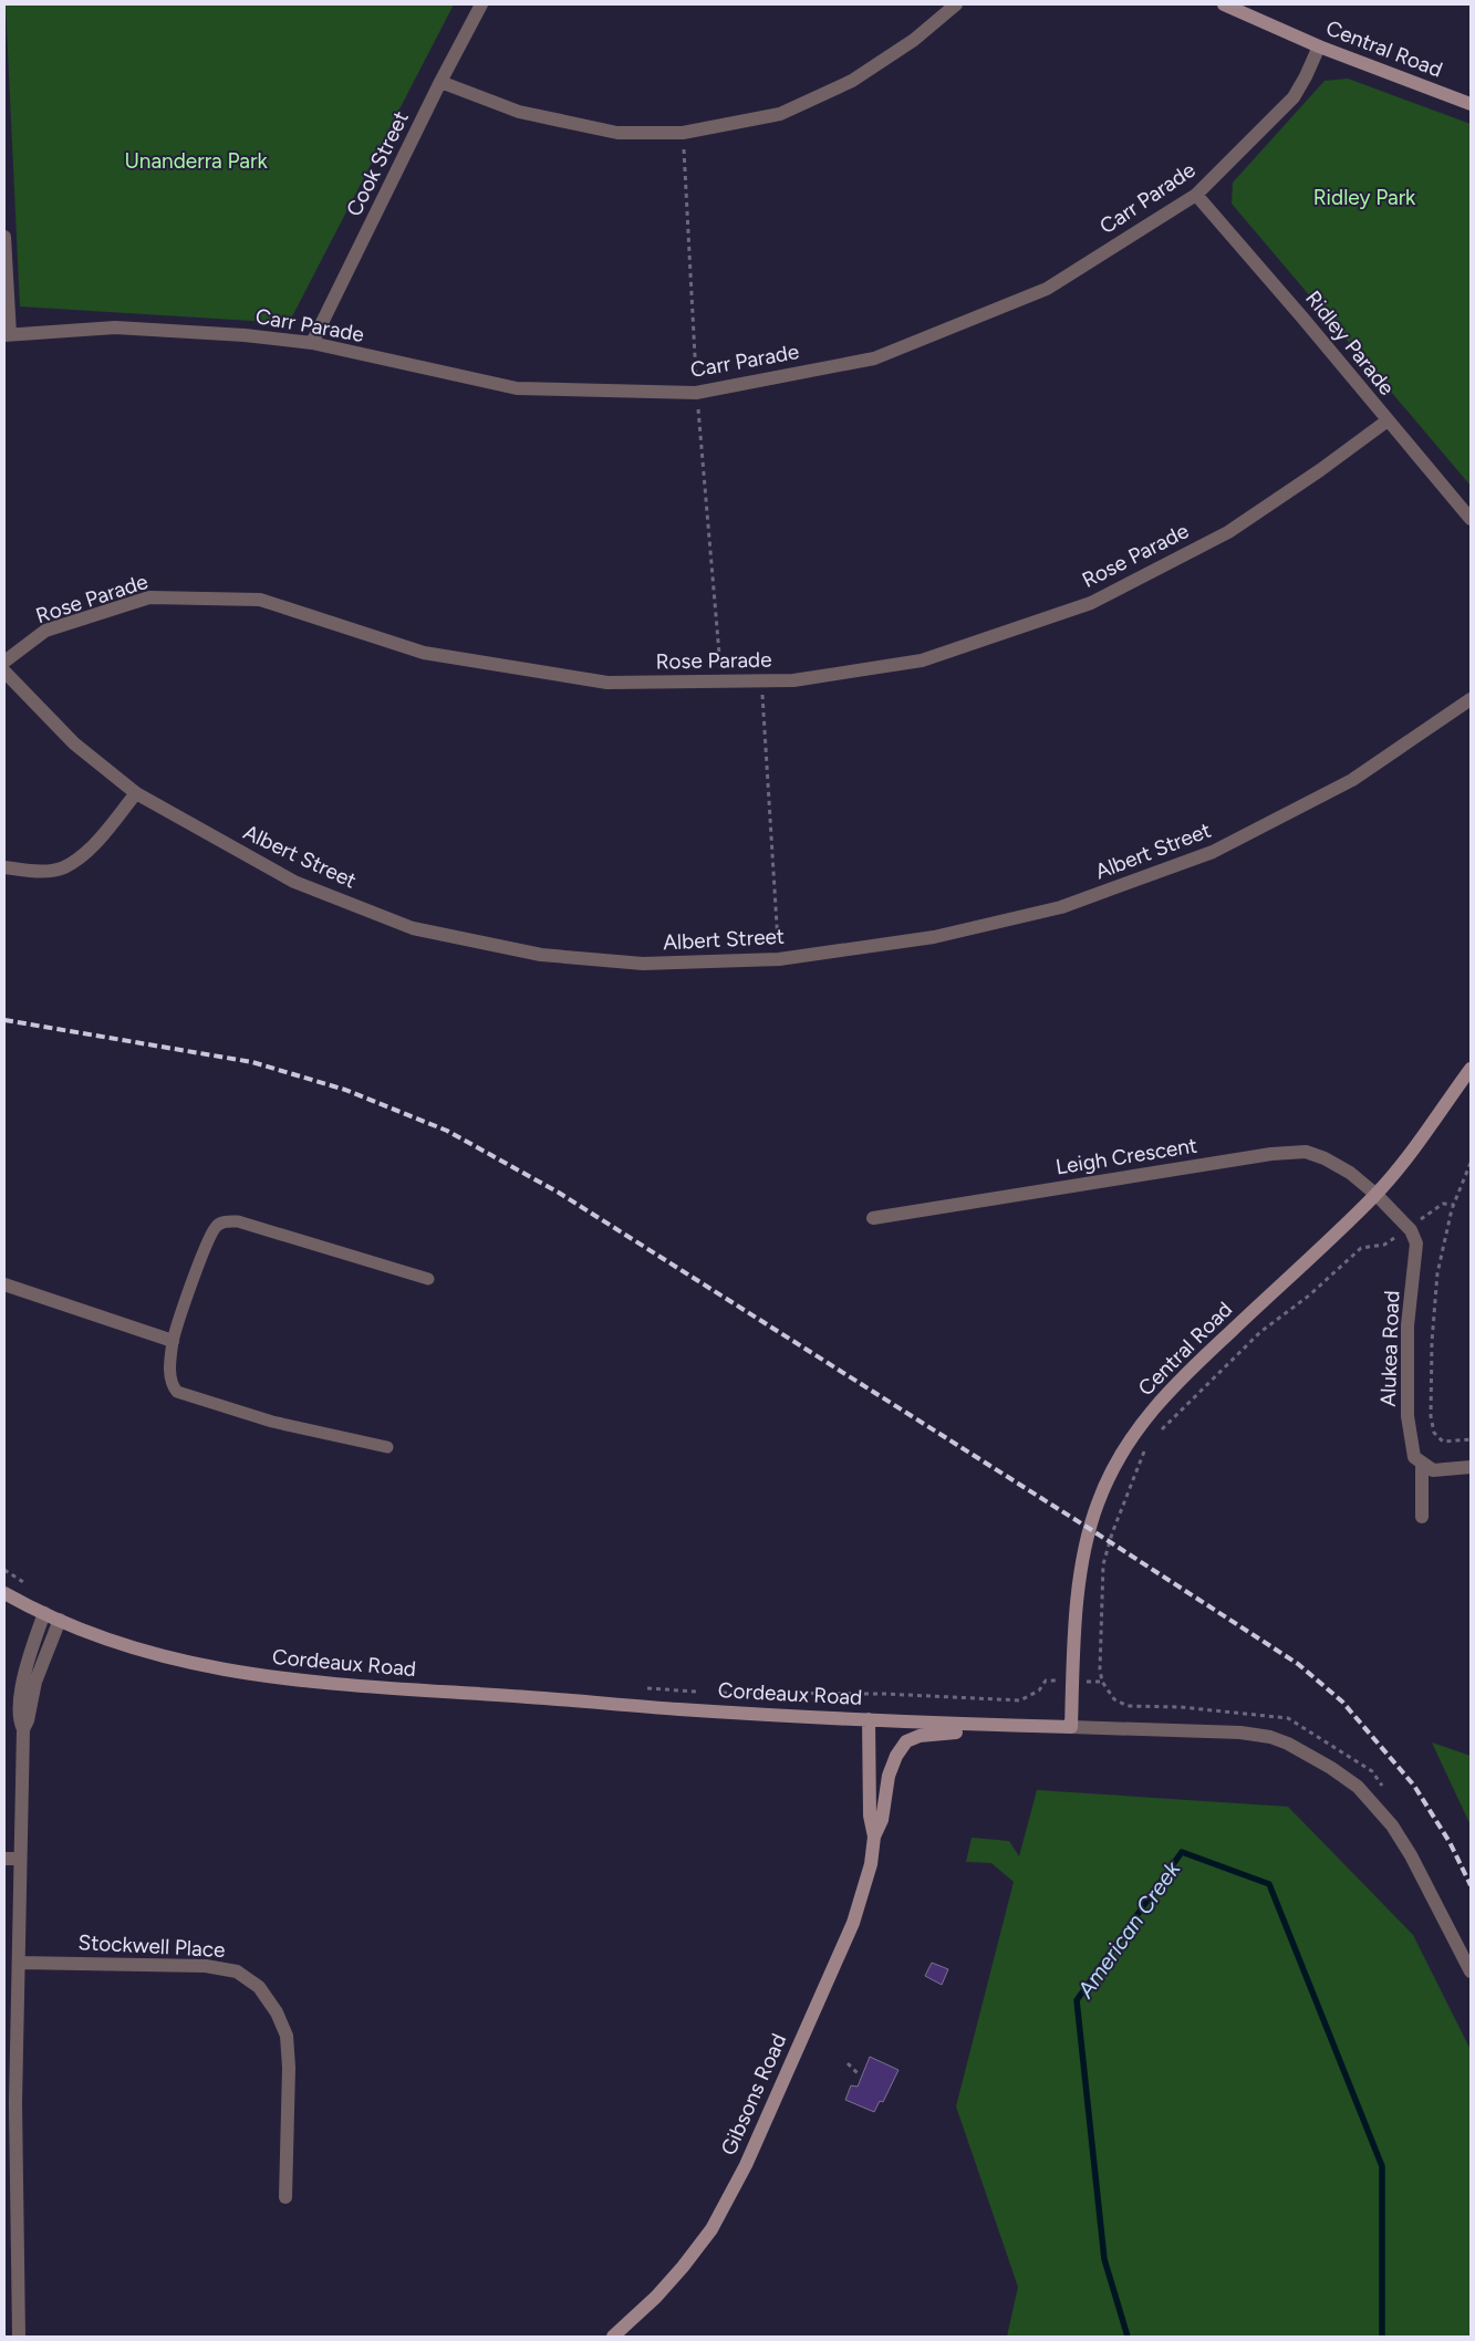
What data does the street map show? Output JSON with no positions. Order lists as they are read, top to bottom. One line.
{"streets":{"main road":["Central Road","Cordeaux Road","Gibsons Road"],"street":["Cook Street","Carr Parade","Ridley Parade","Rose Parade","Albert Street","Leigh Crescent","Alukea Road","Stockwell Place"]},"crossings":[["Central Road","Carr Parade"],["Central Road","Leigh Crescent"],["Central Road","Cordeaux Road"],["Cook Street","Carr Parade"],["Carr Parade","Ridley Parade"],["Ridley Parade","Rose Parade"],["Cordeaux Road","Gibsons Road"]],"water":["American Creek"],"parks":["Unanderra Park","Ridley Park"]}
